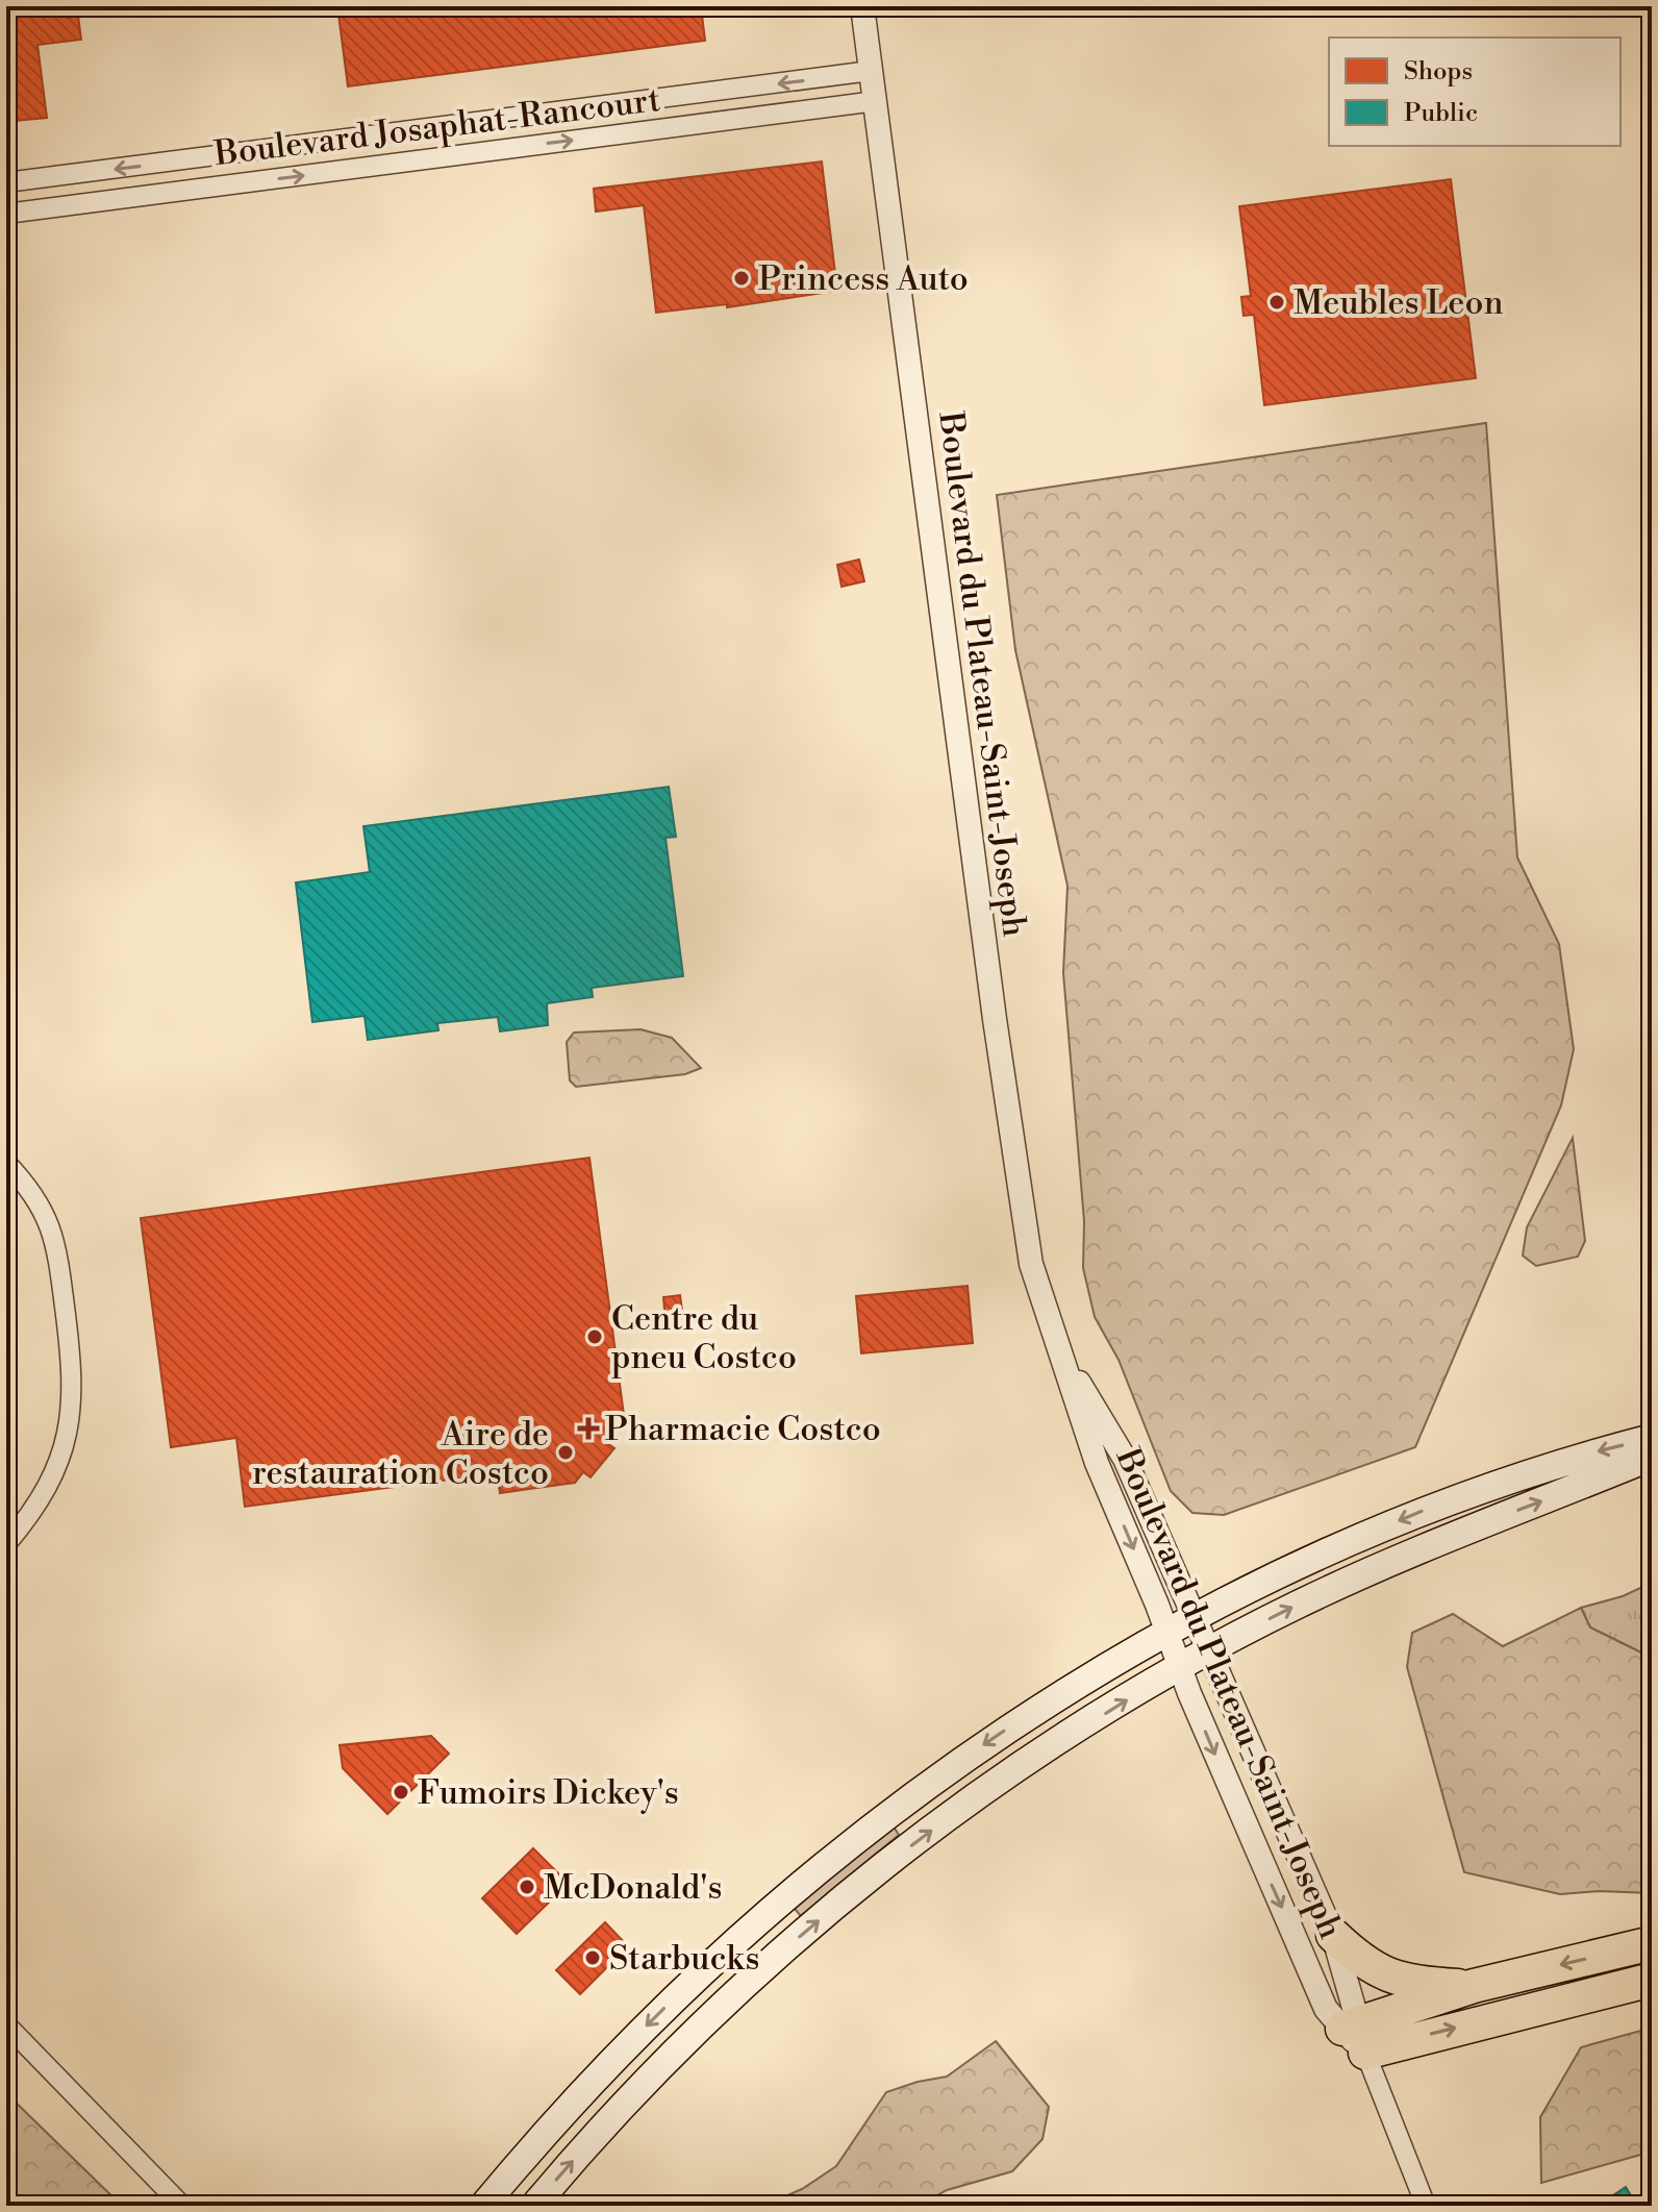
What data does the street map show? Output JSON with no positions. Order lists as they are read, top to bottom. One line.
{"streets":{"street":["Boulevard Josaphat-Rancourt","Boulevard du Plateau-Saint-Joseph"]},"crossings":[["Boulevard Josaphat-Rancourt","Boulevard du Plateau-Saint-Joseph"]],"places":{"other":["Princess Auto","Meubles Leon","Centre du pneu Costco","Aire de restauration Costco","Fumoirs Dickey's","McDonald's","Starbucks"],"health":["Pharmacie Costco"]},"legend":["Shops","Public"]}
